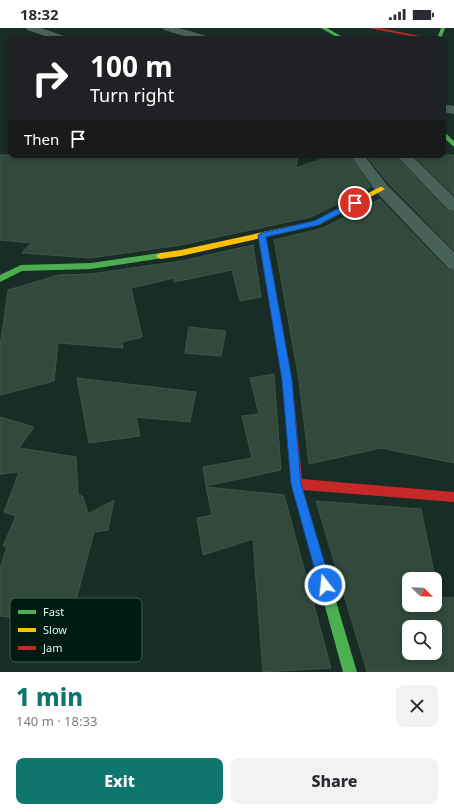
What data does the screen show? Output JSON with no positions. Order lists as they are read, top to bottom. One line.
{"legend":["Fast","Slow","Jam"],"north":"bottom right","page":{"status":"18:32","turn":["100 m","Turn right"],"then":"Then","heading":["1 min","140 m · 18:33"],"buttons":["Exit","Share"]}}
